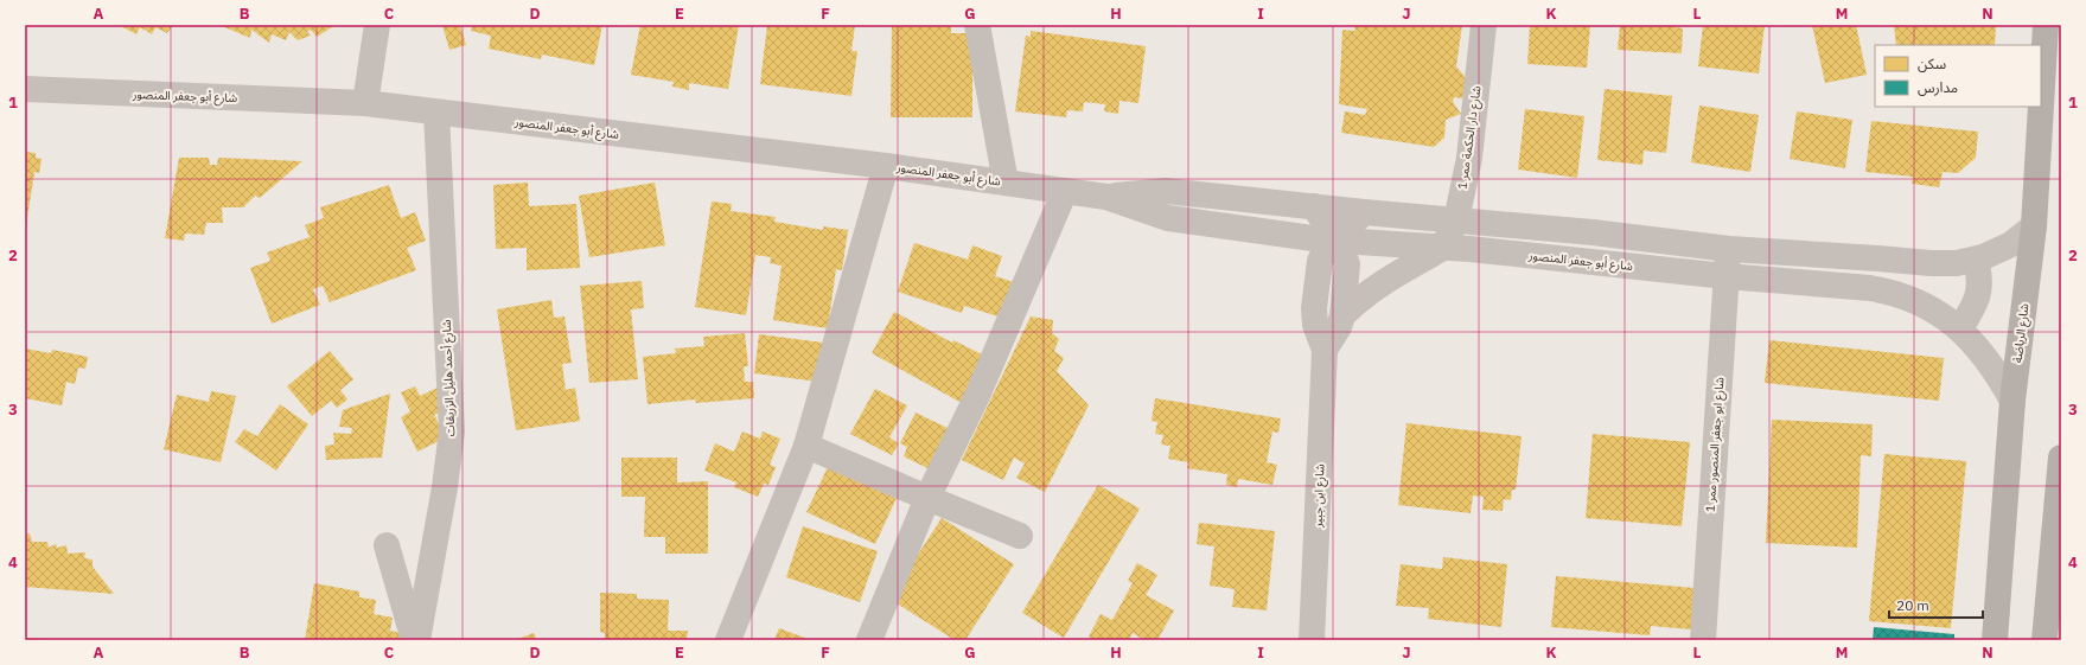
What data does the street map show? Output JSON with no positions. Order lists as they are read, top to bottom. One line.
{"streets":{"main road":["شارع الرياضة"],"street":["شارع أبو جعفر المنصور","شارع دار الحكمة ممر 1","شارع أحمد هليل الزريقات","شارع ابو جعفر المنصور ممر 1","شارع ابن جبير"]},"crossings":[["شارع أبو جعفر المنصور","شارع دار الحكمة ممر 1"],["شارع أبو جعفر المنصور","شارع الرياضة"],["شارع أبو جعفر المنصور","شارع أحمد هليل الزريقات"],["شارع أبو جعفر المنصور","شارع ابو جعفر المنصور ممر 1"],["شارع أبو جعفر المنصور","شارع ابن جبير"]],"legend":["سكن","مدارس"],"scale_bar":"20 m","grid":{"columns":["A","B","C","D","E","F","G","H","I","J","K","L","M","N"],"rows":["1","2","3","4"]}}
